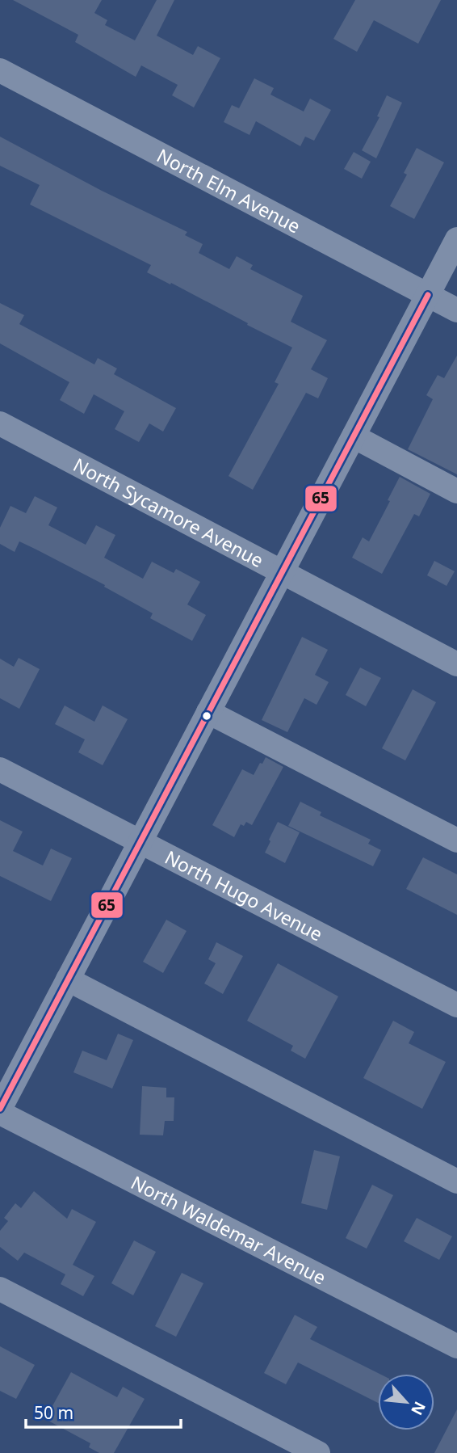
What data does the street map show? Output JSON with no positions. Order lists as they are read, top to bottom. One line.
{"streets":{"street":["North Elm Avenue","North Sycamore Avenue","North Hugo Avenue","North Waldemar Avenue"]},"lines":["transit line 65"],"scale_bar":"50 m","north":"bottom right"}
